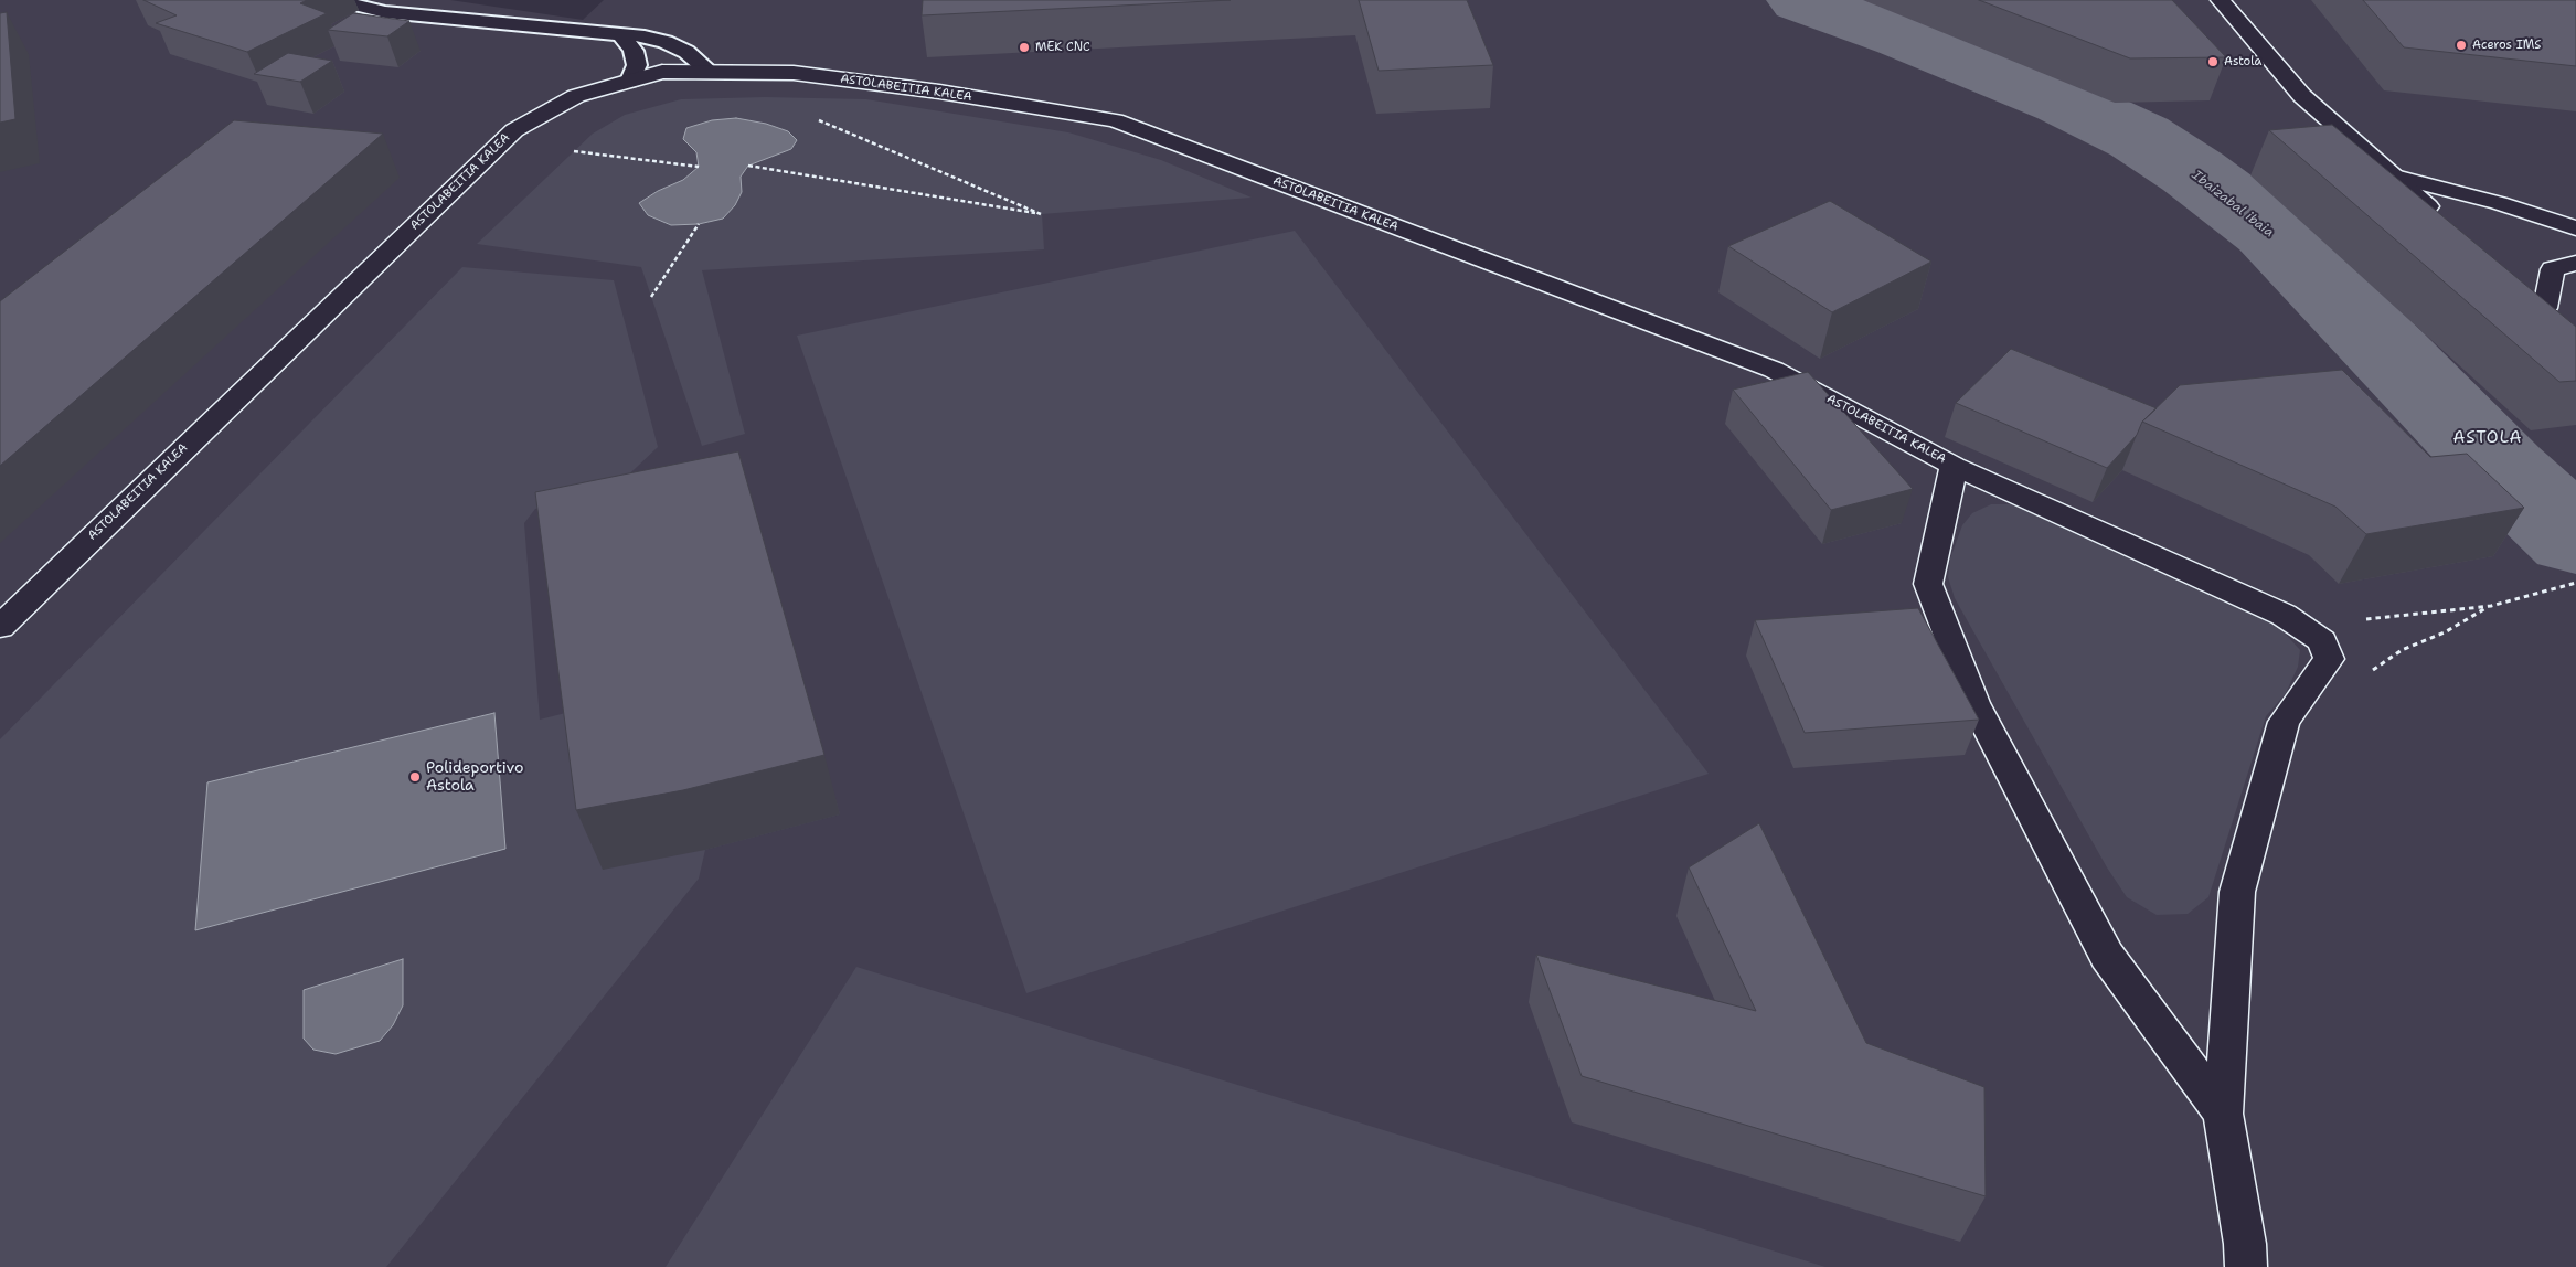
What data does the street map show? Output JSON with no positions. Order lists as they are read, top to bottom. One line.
{"streets":{"street":["ASTOLABEITIA KALEA"]},"districts":["ASTOLA"],"water":["Ibaizabal ibaia"],"places":["Aceros IMS","MEK CNC","Astola","Polideportivo Astola"]}
